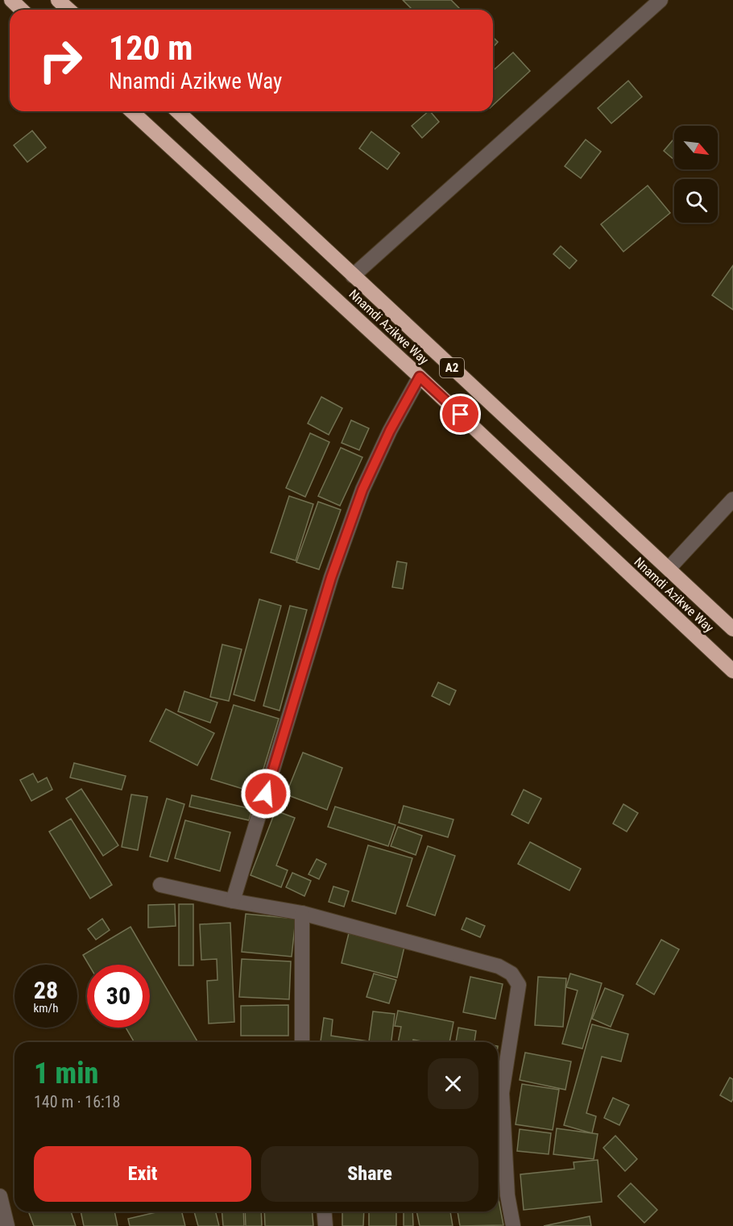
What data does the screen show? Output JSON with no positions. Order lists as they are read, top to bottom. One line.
{"streets":{"highway":["Nnamdi Azikwe Way","A2"]},"north":"bottom right","page":{"turn":["120 m","Nnamdi Azikwe Way"],"speed":"28 km/h","limit":"30","heading":["1 min","140 m · 16:18"],"buttons":["Exit","Share"]}}
